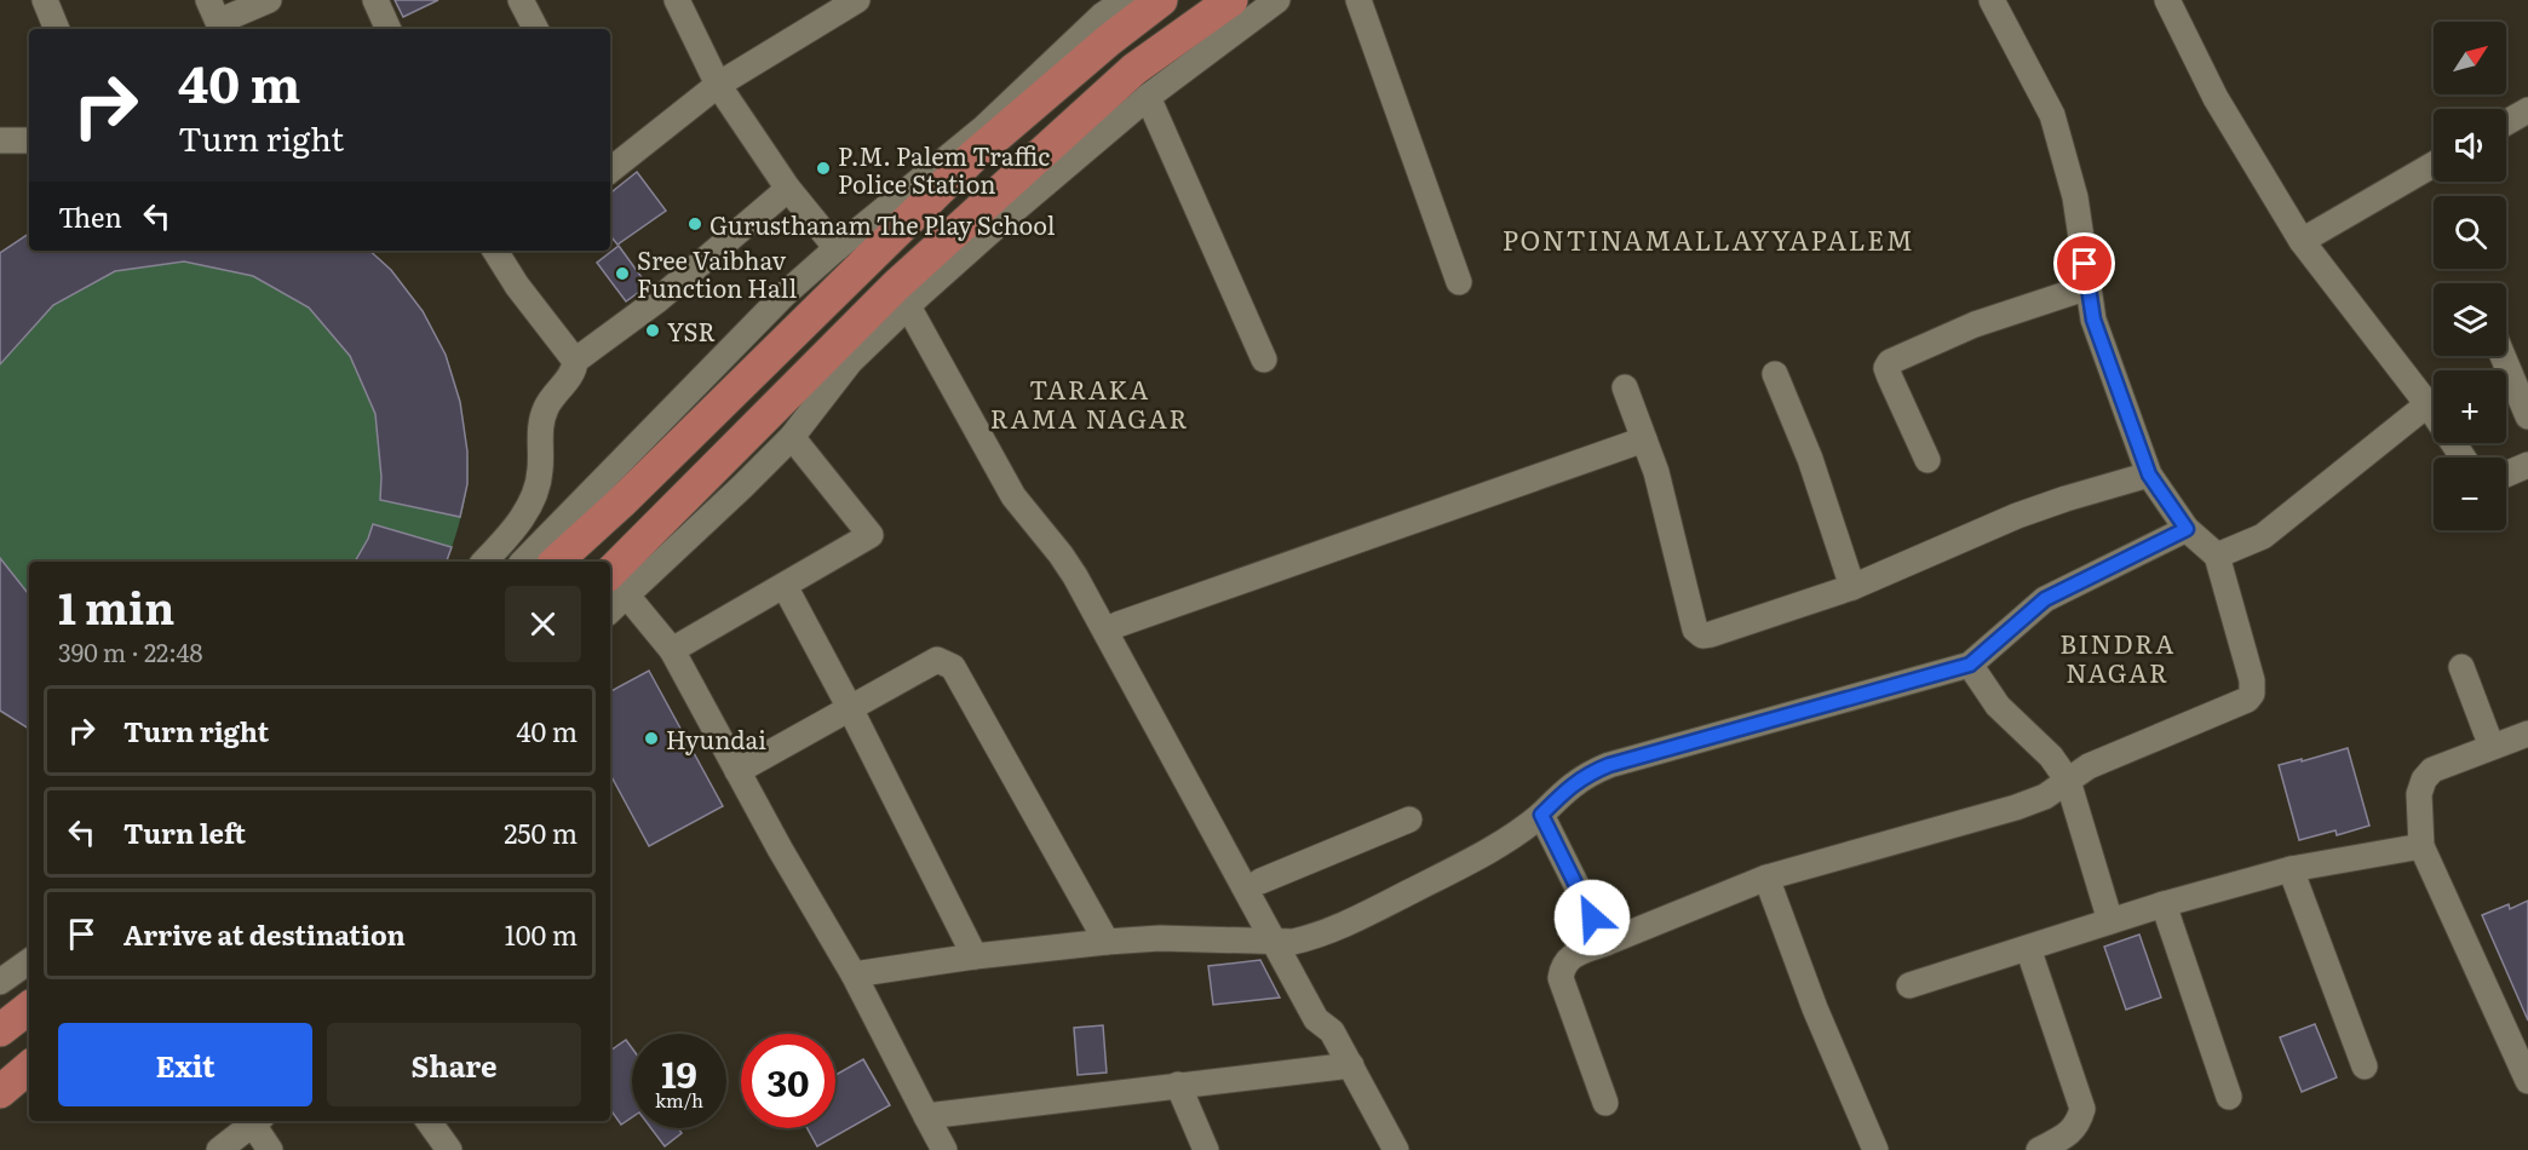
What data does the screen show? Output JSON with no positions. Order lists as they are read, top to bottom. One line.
{"districts":["PONTINAMALLAYYAPALEM","TARAKA RAMA NAGAR","BINDRA NAGAR"],"places":["P.M. Palem Traffic Police Station","Gurusthanam The Play School","Sree Vaibhav Function Hall","YSR","Hyundai"],"north":"top right","page":{"map_buttons":["+","−"],"turn":["40 m","Turn right"],"then":"Then","heading":["1 min","390 m · 22:48"],"list":[{"name":"Turn right","value":"40 m"},{"name":"Turn left","value":"250 m"},{"name":"Arrive at destination","value":"100 m"}],"buttons":["Exit","Share"],"speed":"19 km/h","limit":"30"}}
